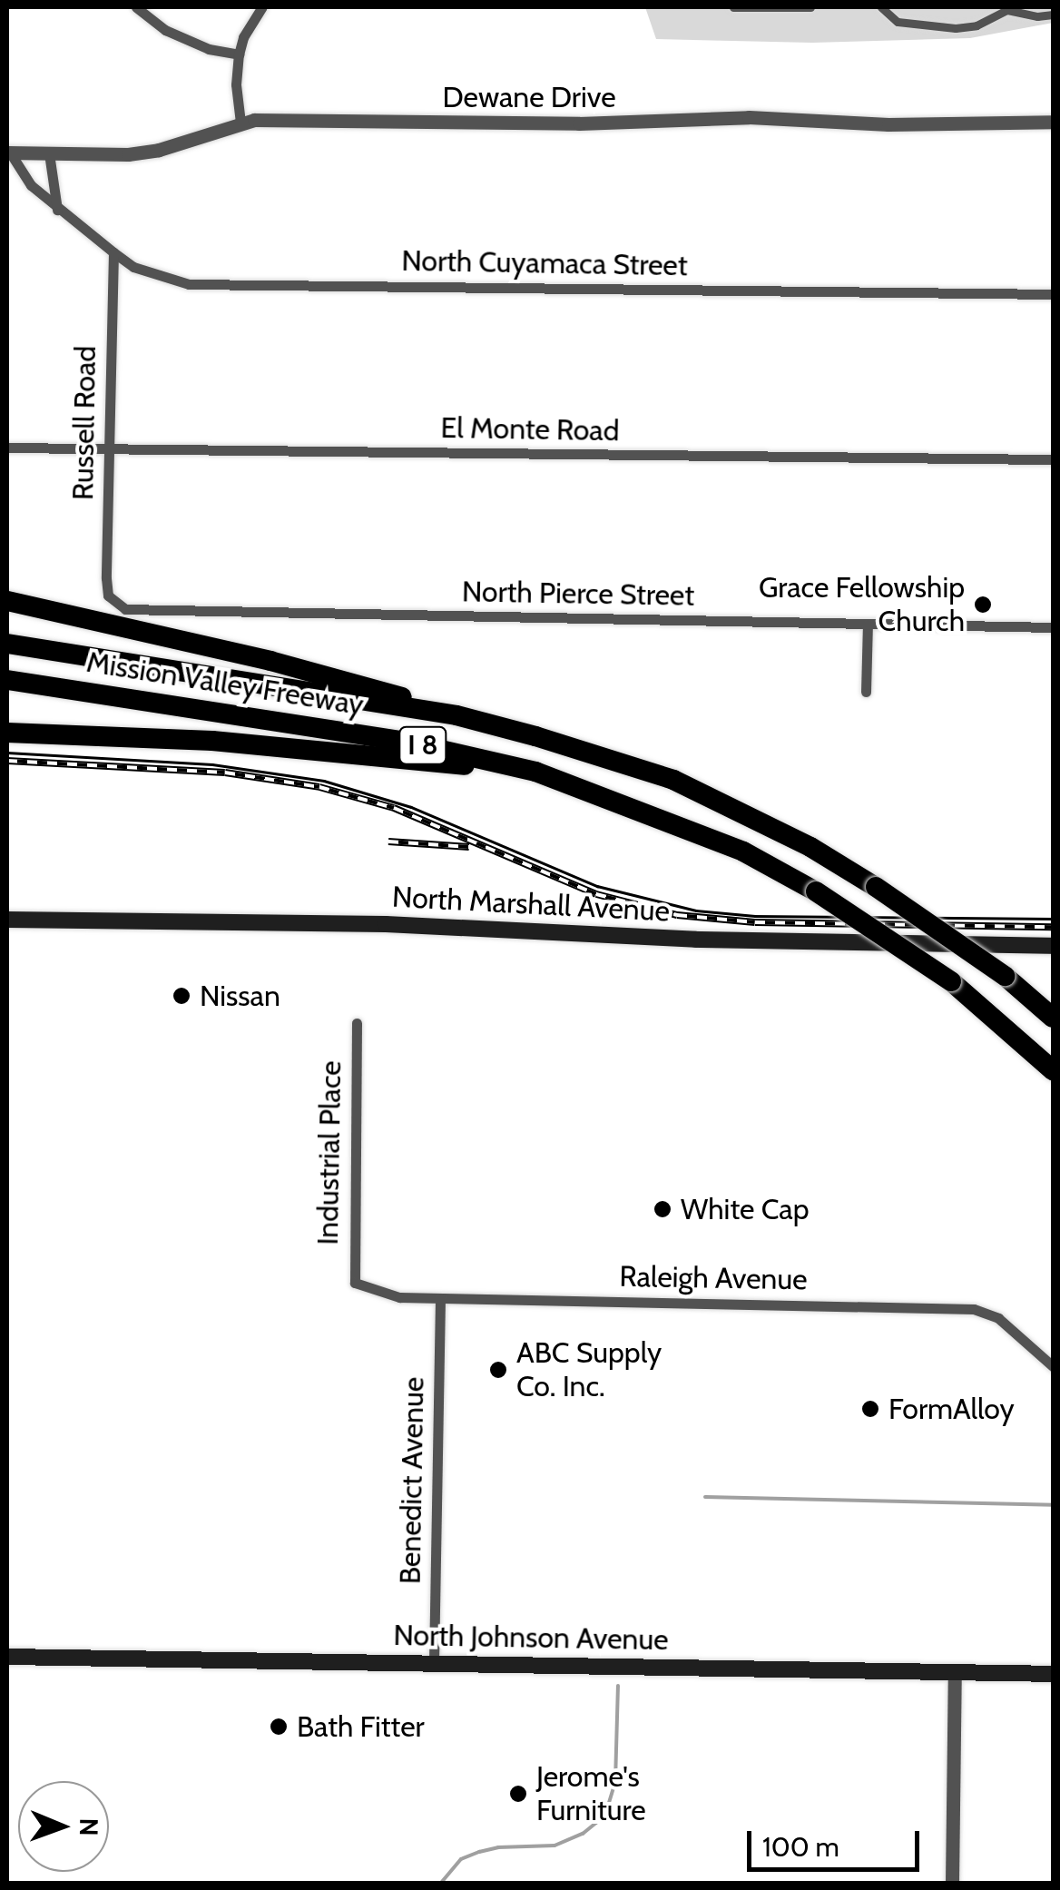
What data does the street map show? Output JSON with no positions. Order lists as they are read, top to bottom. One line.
{"streets":{"highway":["Mission Valley Freeway","I 8"],"main road":["North Marshall Avenue","North Johnson Avenue"],"street":["Dewane Drive","North Cuyamaca Street","Russell Road","El Monte Road","North Pierce Street","Industrial Place","Raleigh Avenue","Benedict Avenue"]},"crossings":[["Dewane Drive","North Cuyamaca Street"],["North Cuyamaca Street","Russell Road"],["Russell Road","El Monte Road"],["Russell Road","North Pierce Street"],["Industrial Place","Raleigh Avenue"],["Raleigh Avenue","Benedict Avenue"],["Benedict Avenue","North Johnson Avenue"]],"places":["Grace Fellowship Church","Nissan","White Cap","ABC Supply Co. Inc.","FormAlloy","Bath Fitter","Jerome's Furniture"],"scale_bar":"100 m","north":"right"}
